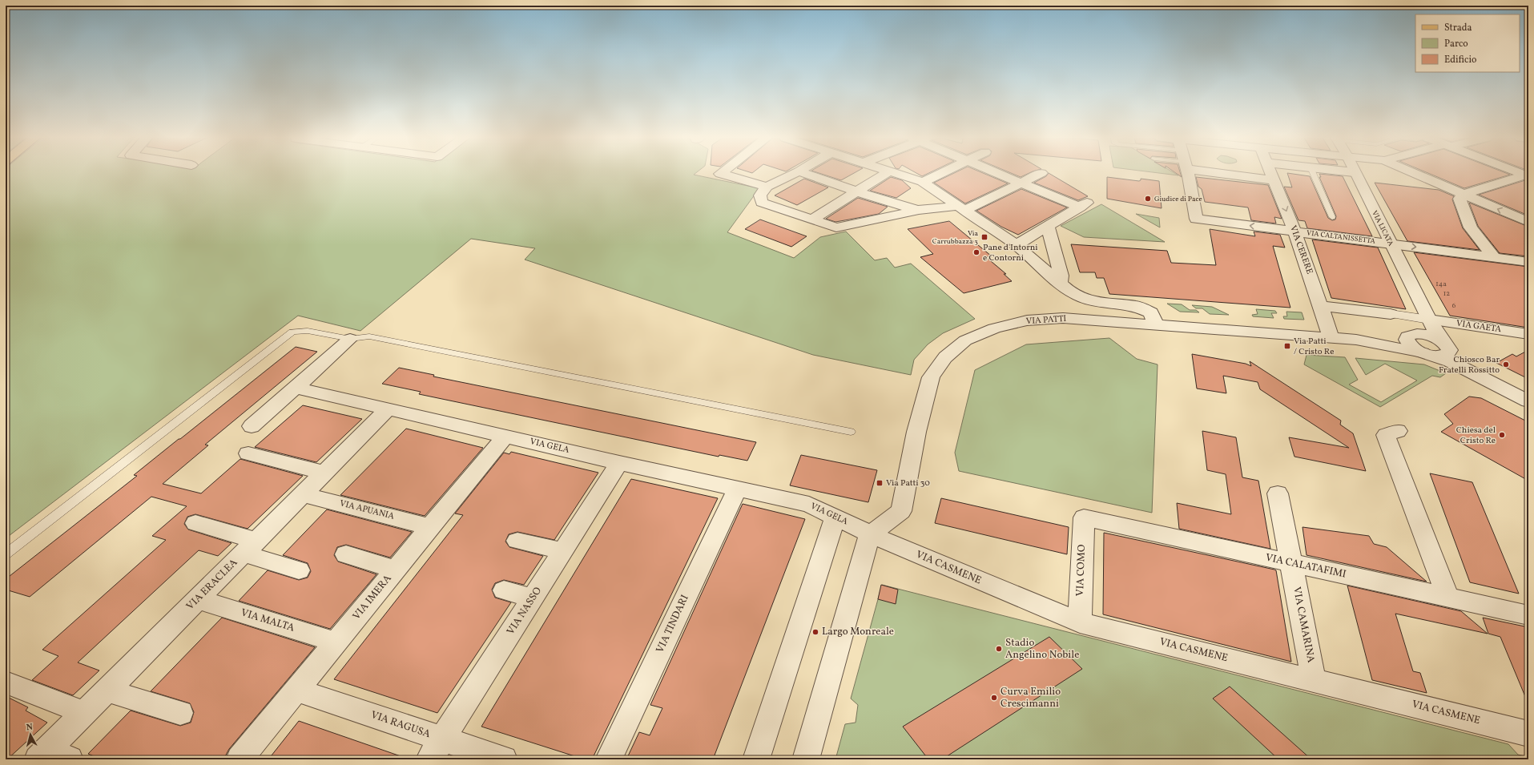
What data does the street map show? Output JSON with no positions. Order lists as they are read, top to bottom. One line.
{"streets":{"street":["VIA LICATA","VIA CALTANISSETTA","VIA CERERE","VIA PATTI","VIA GAETA","VIA GELA","VIA APUANIA","VIA CALATAFIMI","VIA CASMENE","VIA COMO","VIA ERACLEA","VIA IMERA","VIA NASSO","VIA MALTA","VIA TINDARI","VIA CAMARINA","VIA RAGUSA"]},"crossings":[["VIA LICATA","VIA CALTANISSETTA"],["VIA LICATA","VIA GAETA"],["VIA CALTANISSETTA","VIA CERERE"],["VIA CERERE","VIA PATTI"],["VIA PATTI","VIA GELA"],["VIA PATTI","VIA CASMENE"],["VIA GELA","VIA CASMENE"],["VIA GELA","VIA ERACLEA"],["VIA GELA","VIA IMERA"],["VIA GELA","VIA NASSO"],["VIA GELA","VIA TINDARI"],["VIA APUANIA","VIA ERACLEA"],["VIA APUANIA","VIA IMERA"],["VIA CALATAFIMI","VIA COMO"],["VIA CALATAFIMI","VIA CAMARINA"],["VIA CASMENE","VIA COMO"],["VIA CASMENE","VIA CAMARINA"],["VIA ERACLEA","VIA MALTA"],["VIA IMERA","VIA MALTA"],["VIA IMERA","VIA RAGUSA"],["VIA NASSO","VIA RAGUSA"]],"places":{"other":["Giudice di Pace","Pane d'Intorni e Contorni","Chiosco Bar Fratelli Rossitto","Chiesa del Cristo Re","Largo Monreale","Stadio Angelino Nobile","Curva Emilio Crescimanni"],"transit":["Via Carrubbazza 3","Via Patti / Cristo Re","Via Patti 30"]},"house_numbers":["14a","12","6"],"legend":["Strada","Parco","Edificio"],"north":"top"}
